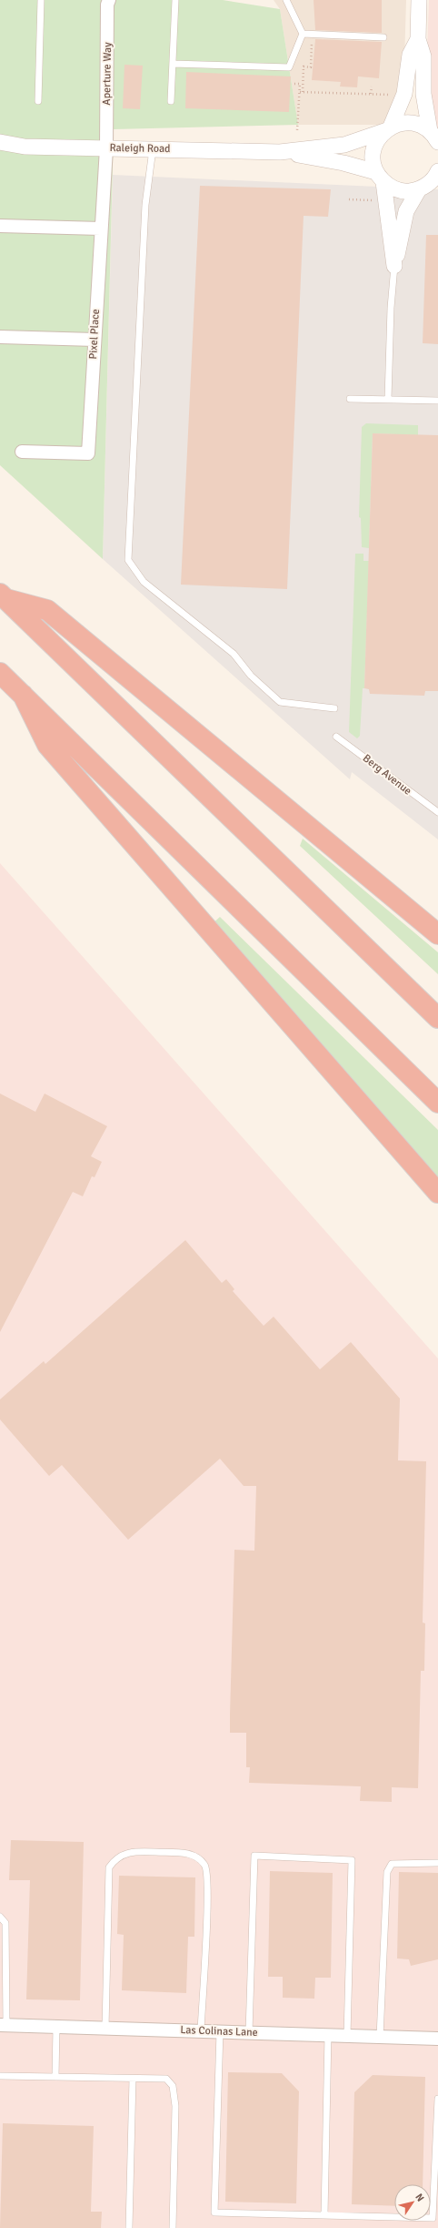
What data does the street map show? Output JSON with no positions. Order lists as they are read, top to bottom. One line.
{"streets":{"street":["Aperture Way","Raleigh Road","Pixel Place","Las Colinas Lane"],"lane":["Berg Avenue"]},"crossings":[["Aperture Way","Raleigh Road"],["Aperture Way","Pixel Place"],["Raleigh Road","Pixel Place"]],"north":"top right"}
